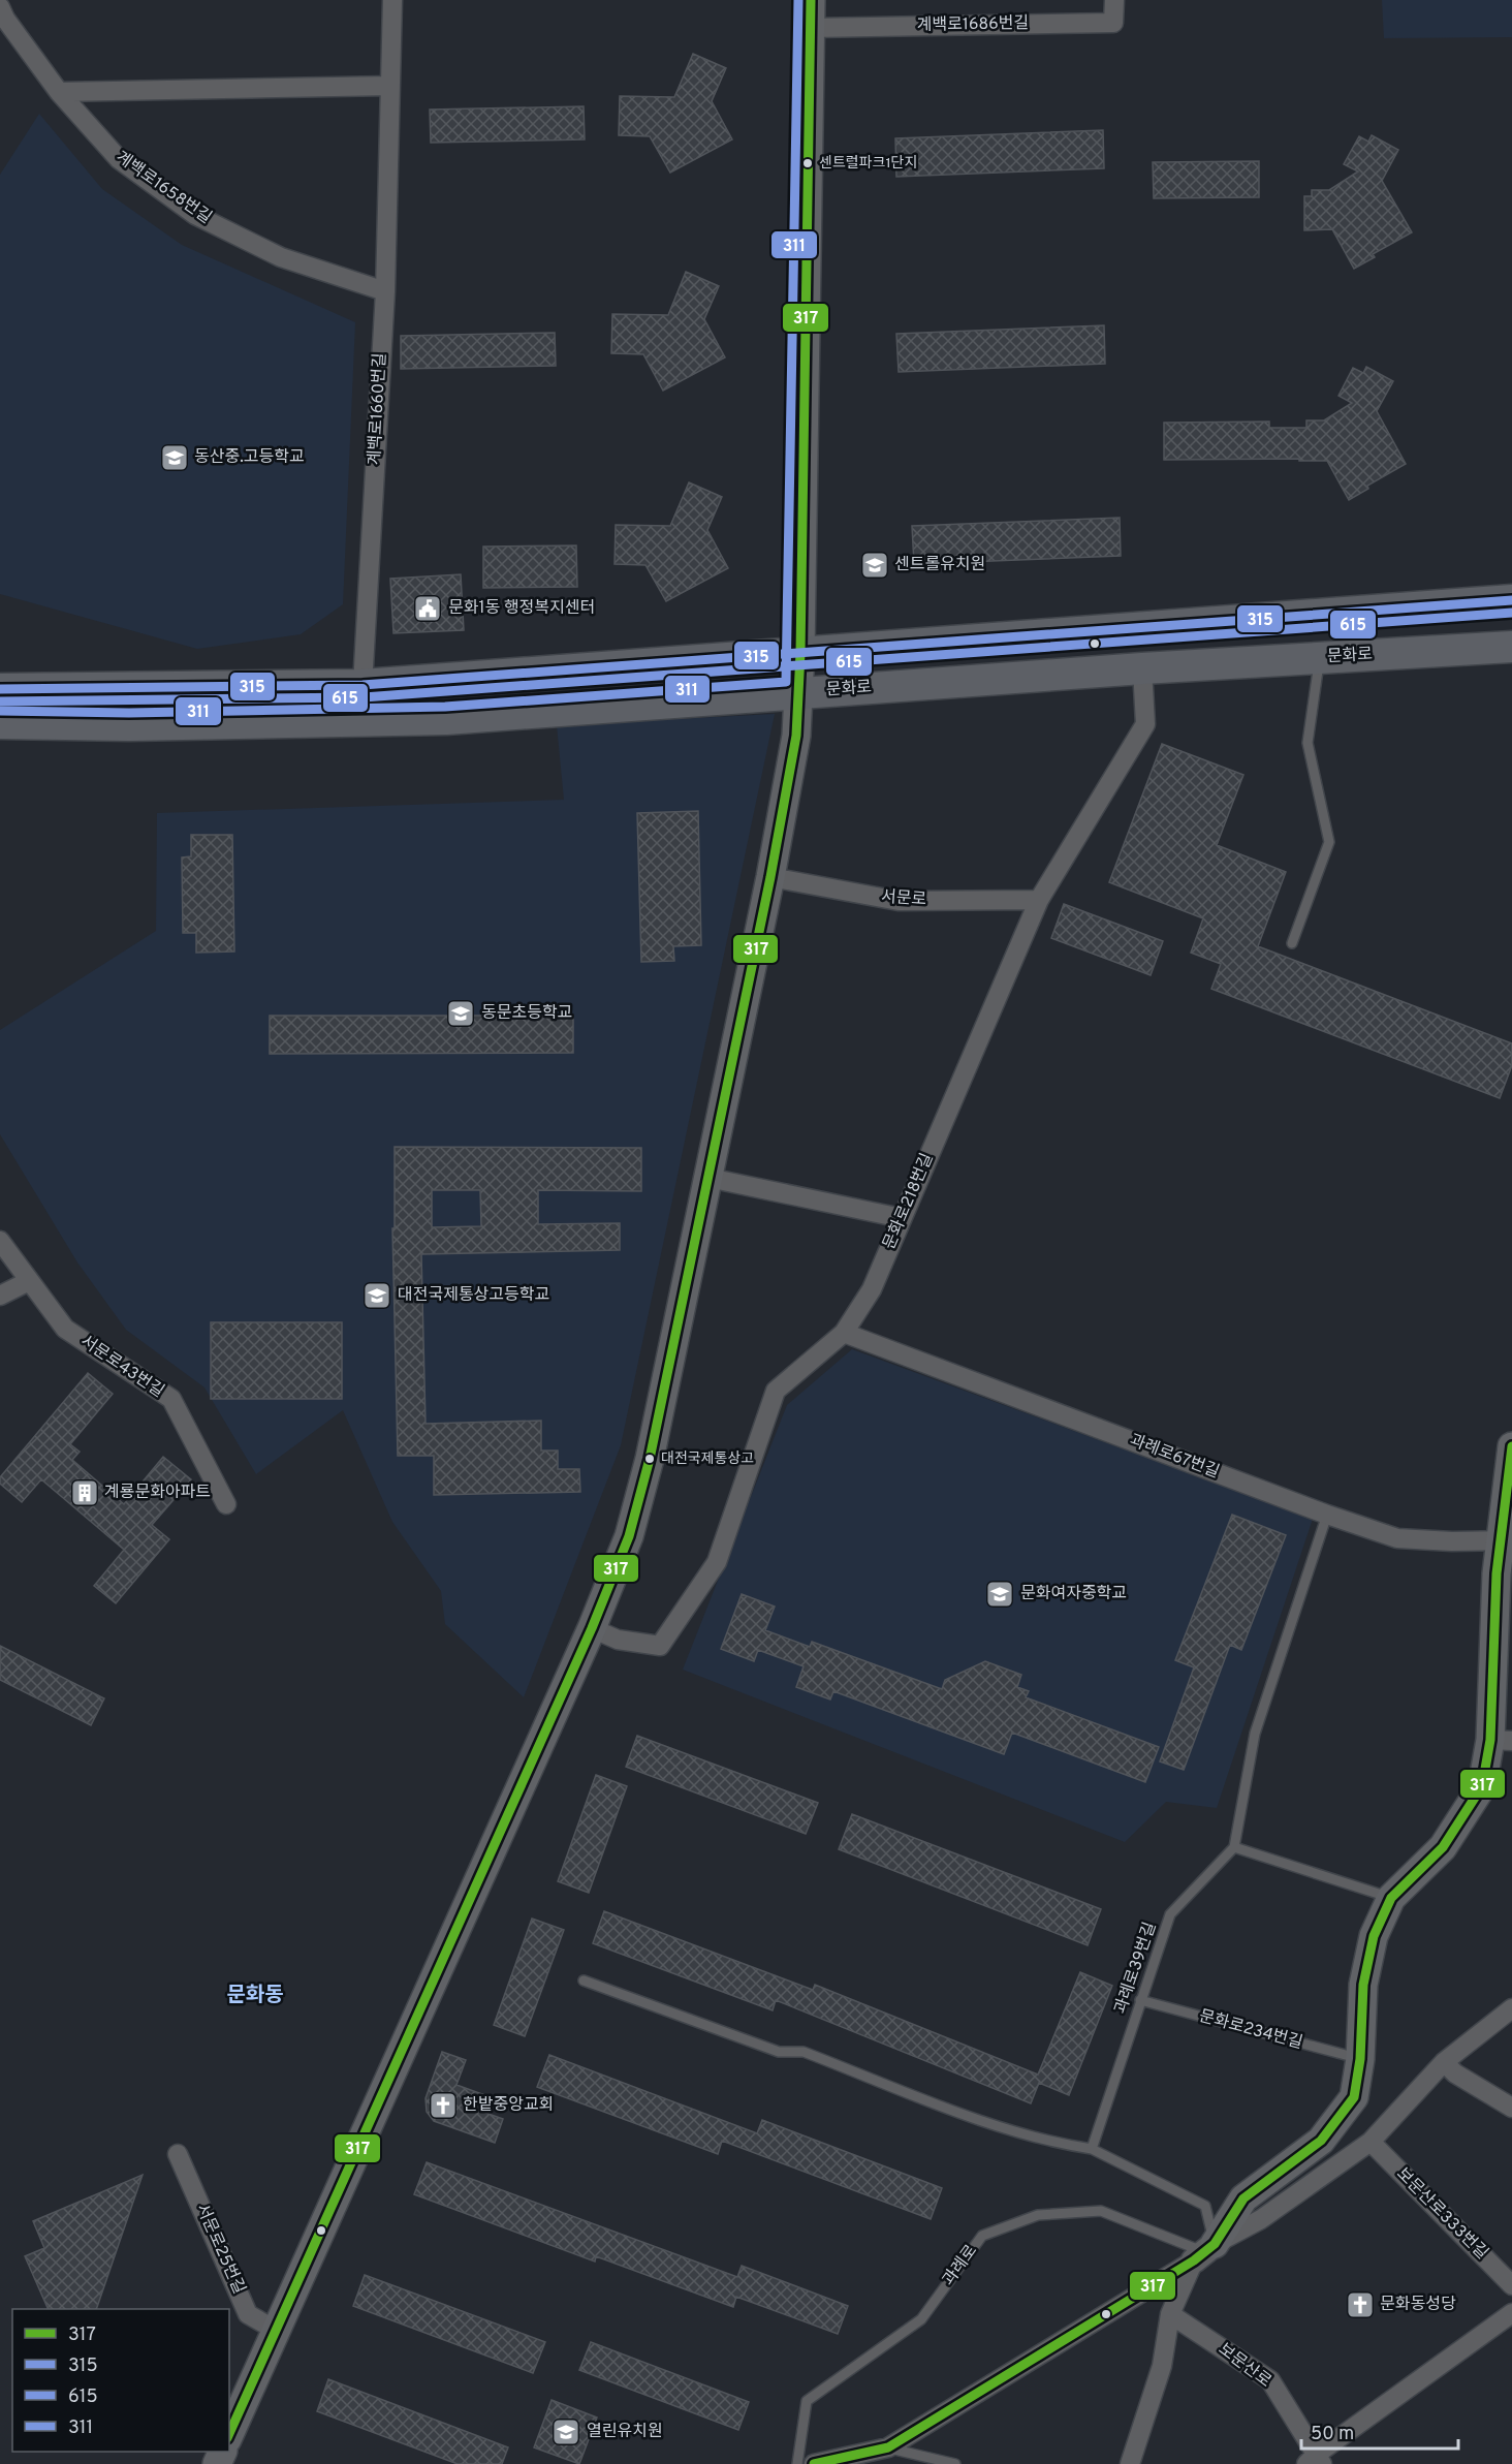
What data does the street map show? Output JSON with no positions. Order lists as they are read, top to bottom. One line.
{"streets":{"main road":["문화로"],"street":["계백로1686번길","계백로1658번길","계백로1660번길","서문로","문화로218번길","서문로43번길","과례로67번길","보문산로333번길","서문로25번길","보문산로"],"lane":["과례로39번길","문화로234번길","과례로"]},"crossings":[["계백로1658번길","계백로1660번길"],["문화로","문화로218번길"],["서문로","문화로218번길"],["문화로218번길","과례로67번길"],["과례로39번길","문화로234번길"]],"districts":["문화동"],"places":{"other":["센트럴파크1단지","대전국제통상고"],"school or university":["동산중.고등학교","센트롤유치원","동문초등학교","대전국제통상고등학교","문화여자중학교","열린유치원"],"public building":["문화1동 행정복지센터"],"building":["계룡문화아파트"],"church":["한밭중앙교회","문화동성당"]},"lines":["transit line 317","transit line 311","transit line 315","transit line 615"],"legend":["317","315","615","311"],"scale_bar":"50 m"}
